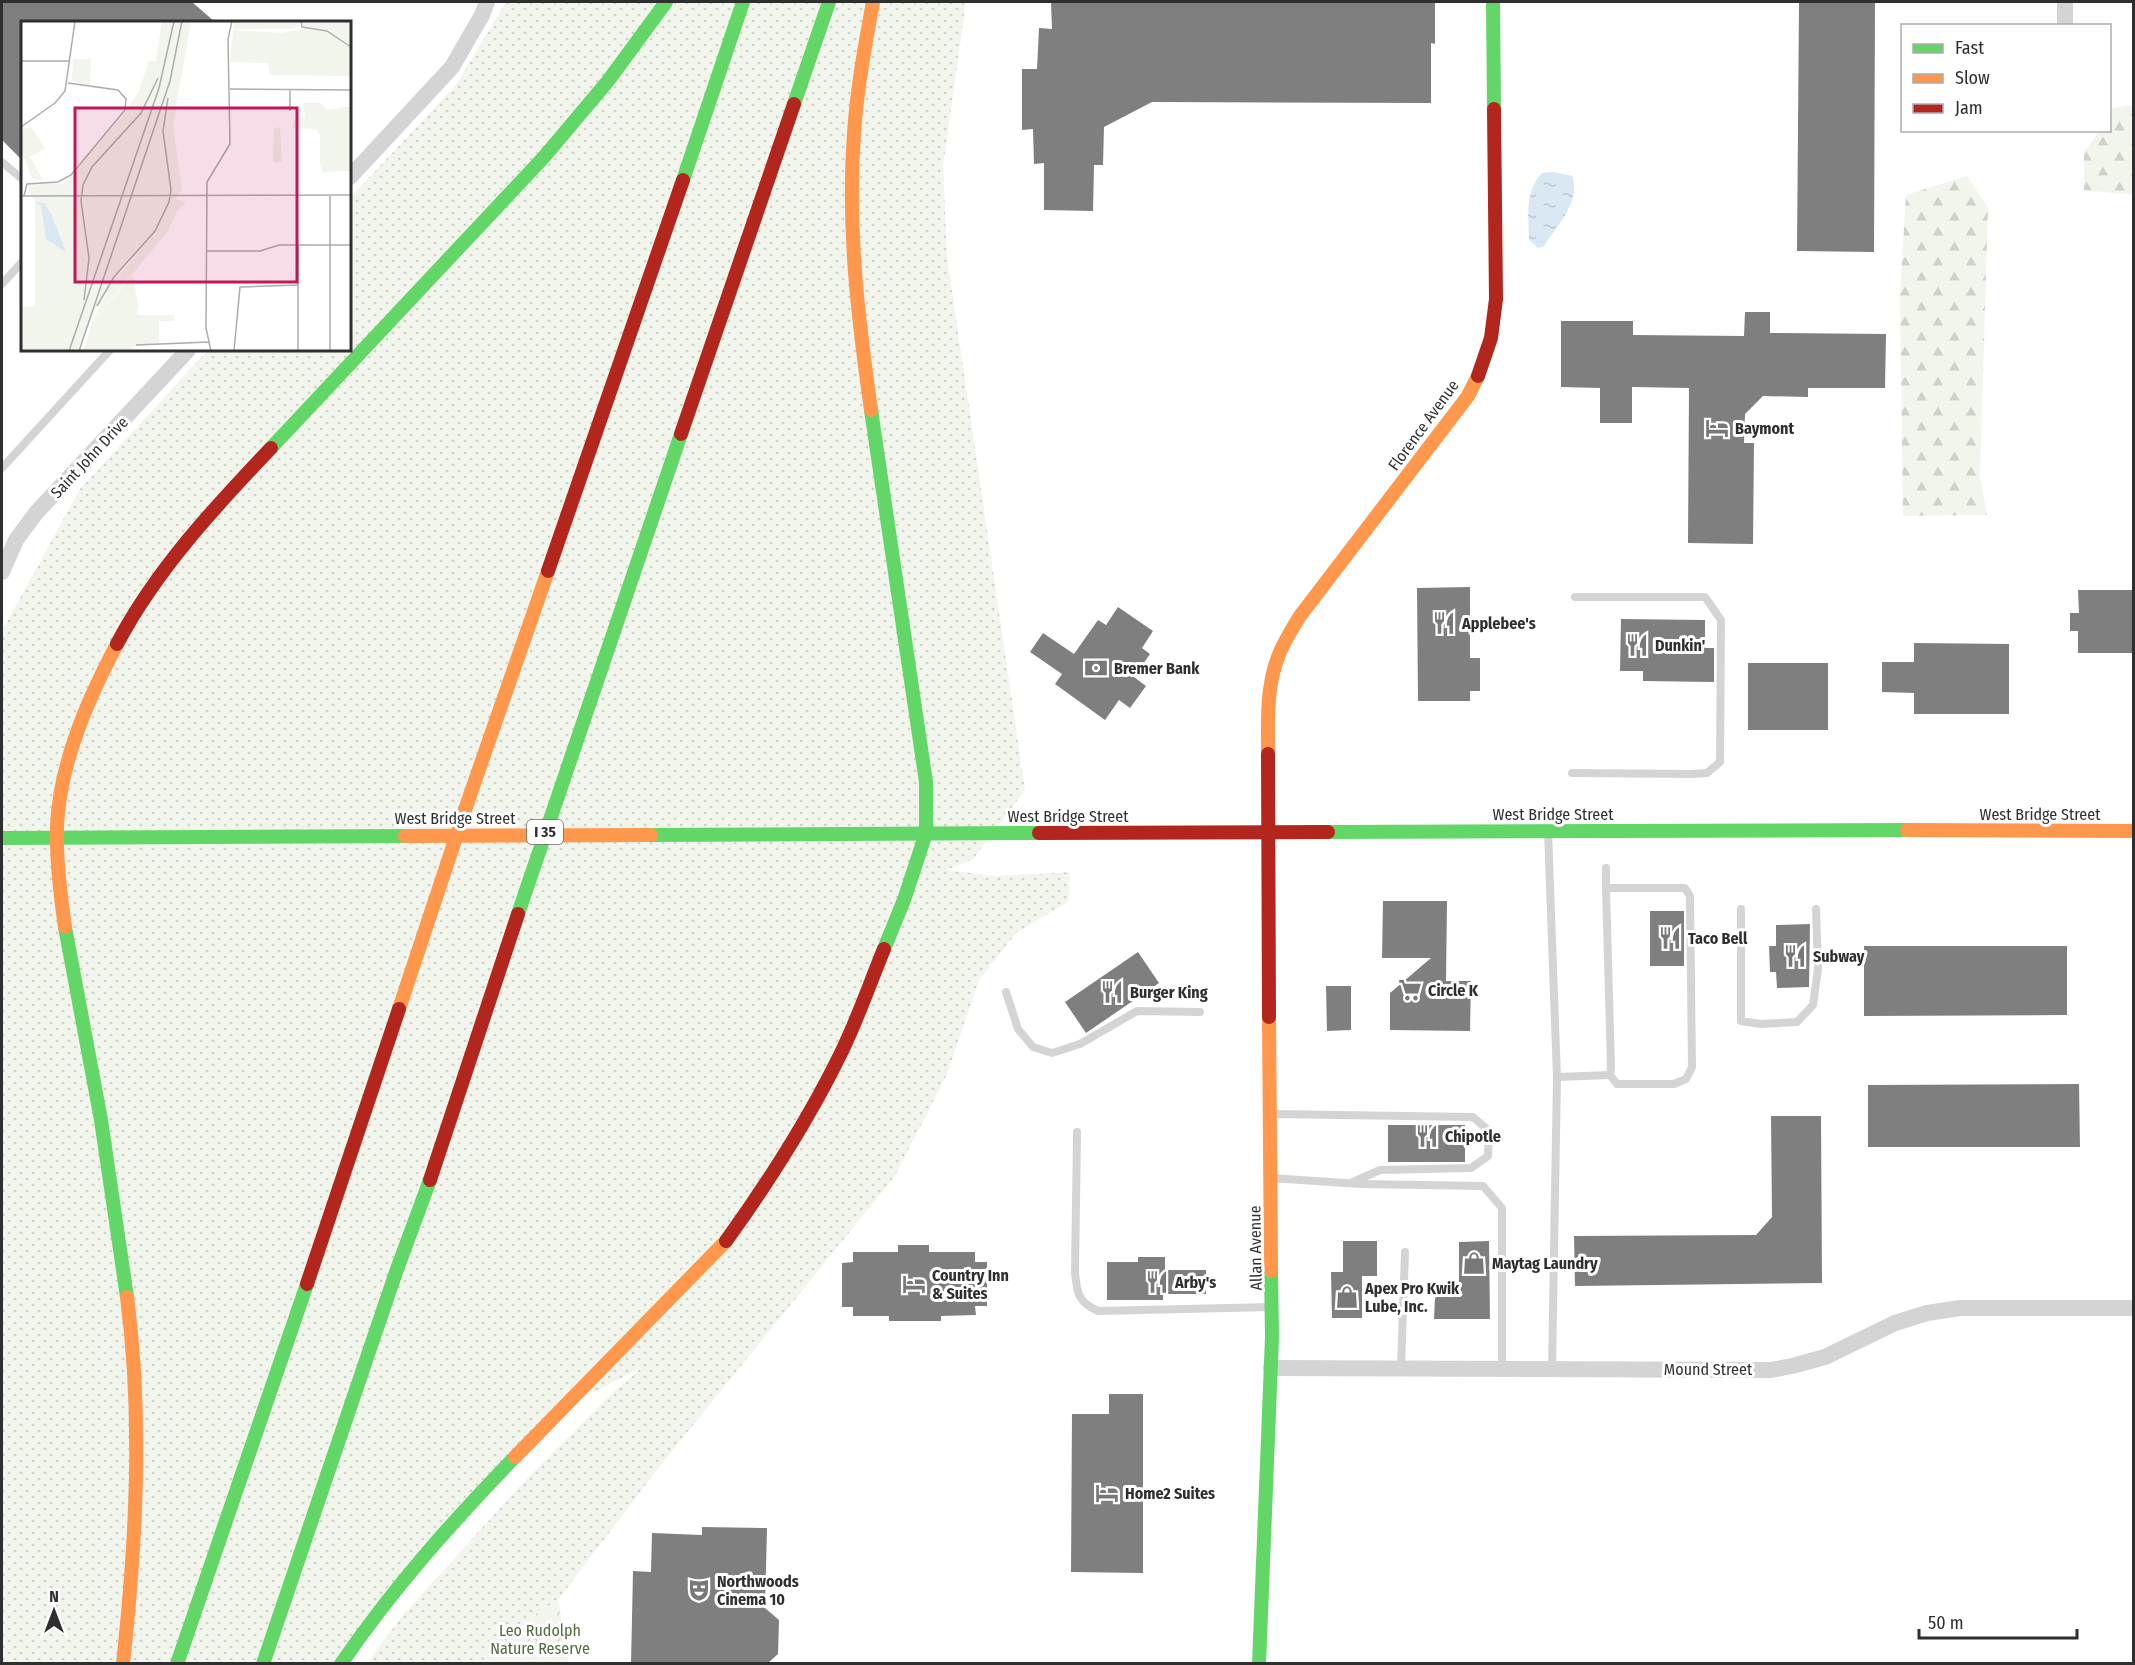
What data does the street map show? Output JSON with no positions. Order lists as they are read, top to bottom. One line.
{"streets":{"main road":["Florence Avenue","West Bridge Street","I 35","Allan Avenue"],"street":["Saint John Drive","Mound Street"]},"crossings":[["Florence Avenue","West Bridge Street"],["Florence Avenue","Allan Avenue"],["West Bridge Street","Allan Avenue"],["Allan Avenue","Mound Street"]],"parks":["Leo Rudolph Nature Reserve"],"places":{"hotel":["Baymont","Country Inn & Suites","Home2 Suites"],"restaurant":["Applebee's","Dunkin'","Taco Bell","Subway","Burger King","Chipotle","Arby's"],"bank":["Bremer Bank"],"supermarket":["Circle K"],"shop":["Maytag Laundry","Apex Pro Kwik Lube, Inc."],"theatre":["Northwoods Cinema 10"]},"legend":["Fast","Slow","Jam"],"scale_bar":"50 m","north":"top"}
